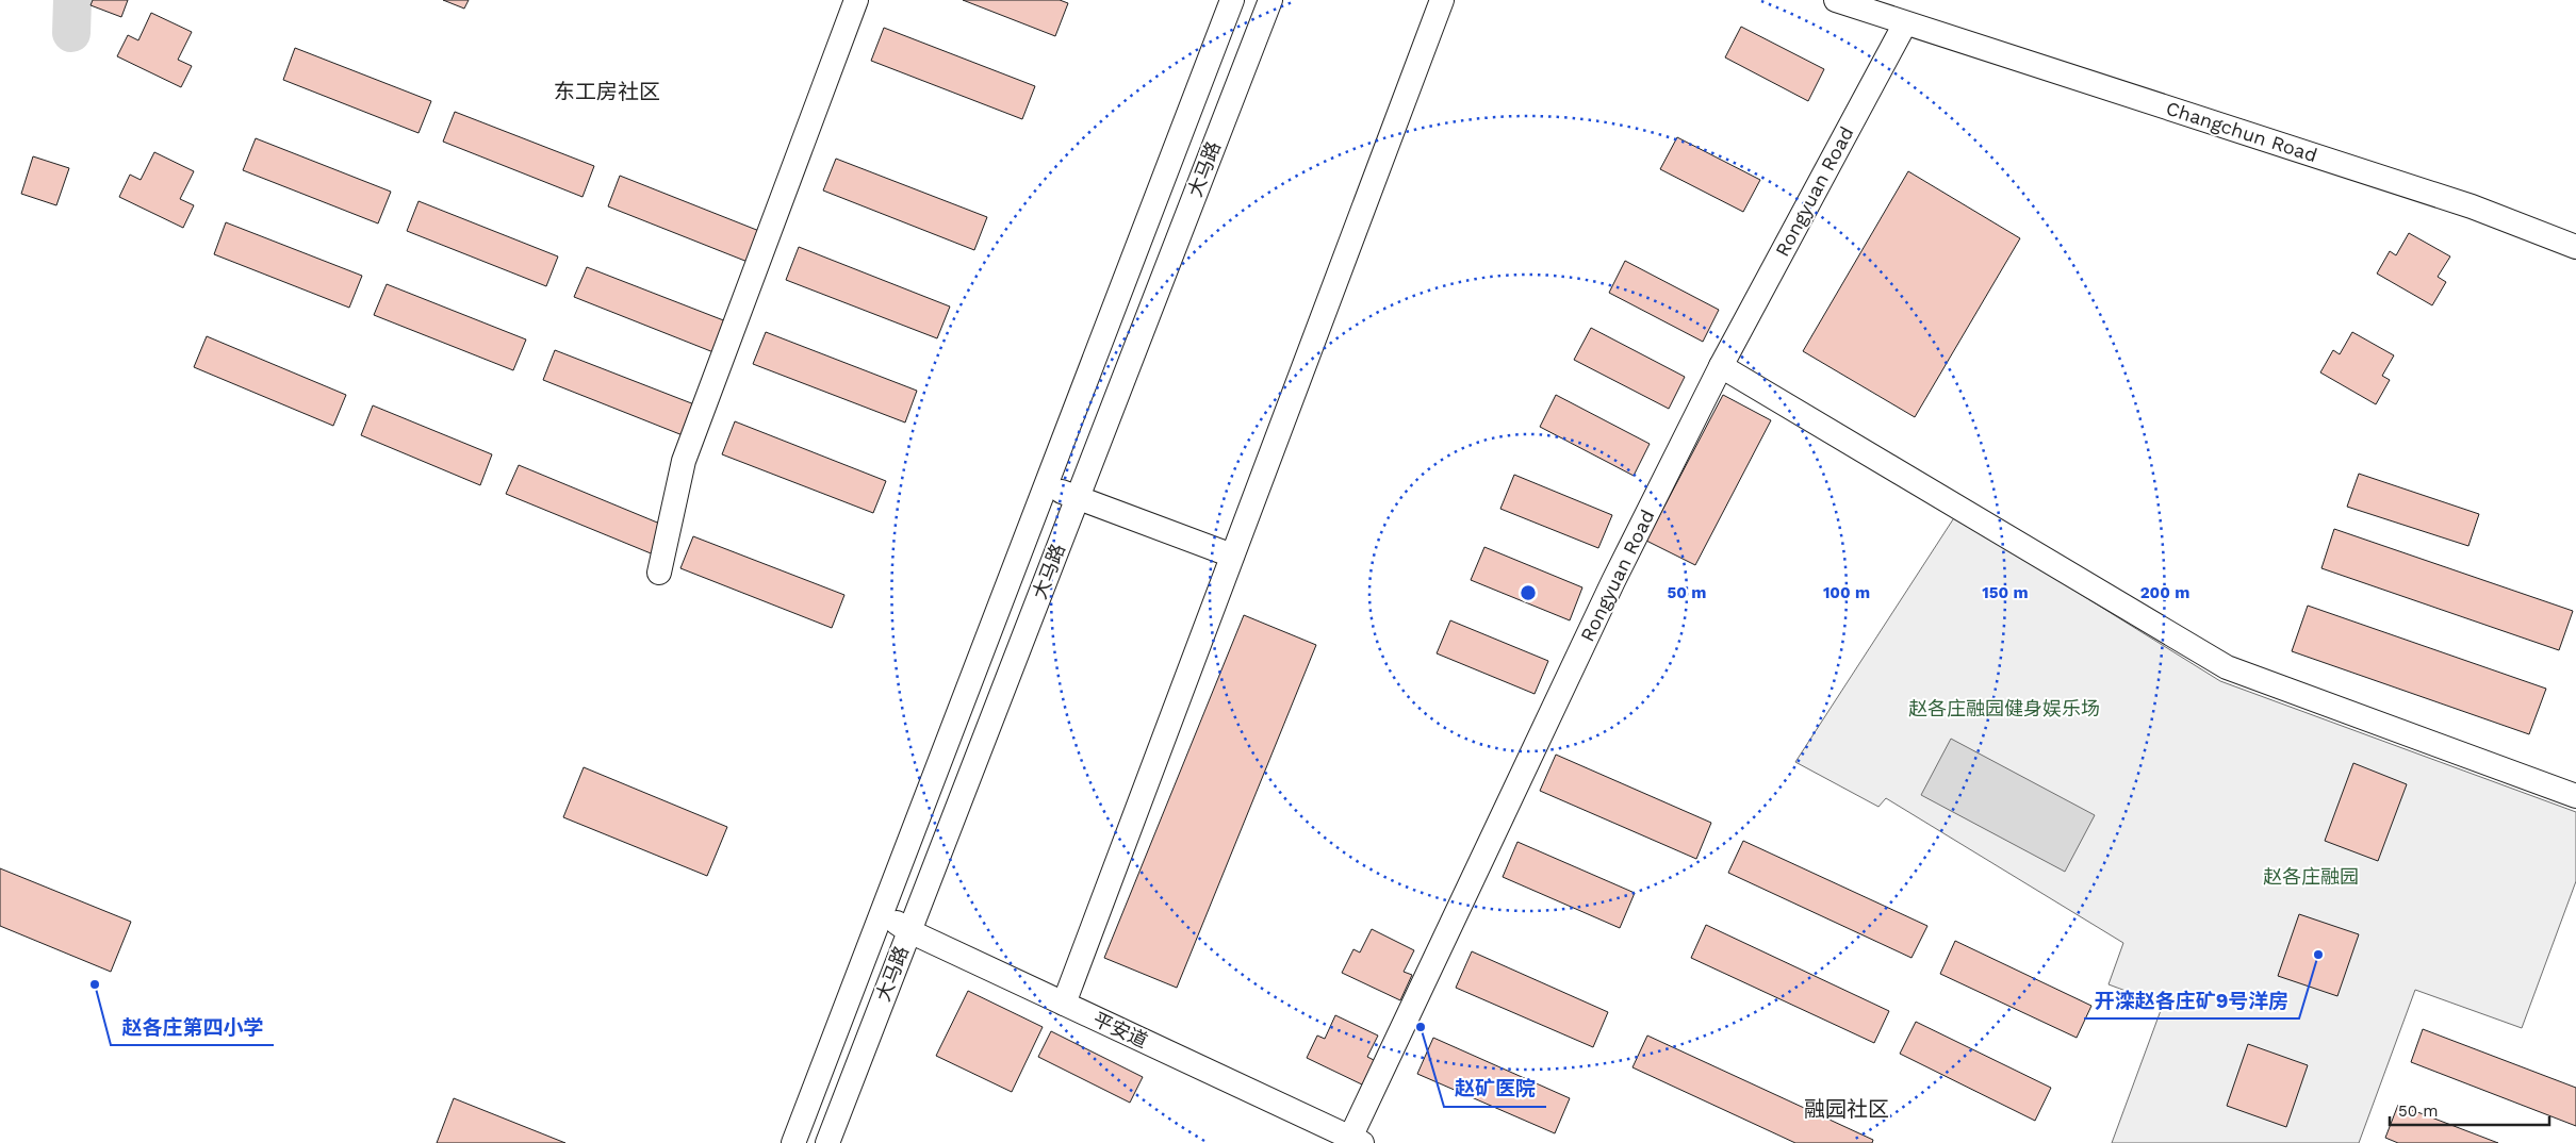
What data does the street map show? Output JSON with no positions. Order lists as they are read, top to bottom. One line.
{"streets":{"street":["Changchun Road","大马路","Rongyuan Road","平安道"]},"crossings":[["Changchun Road","Rongyuan Road"],["大马路","平安道"],["Rongyuan Road","平安道"]],"districts":["东工房社区","融园社区"],"parks":["赵各庄融园健身娱乐场","赵各庄融园"],"places":["开滦赵各庄矿9号洋房","赵各庄第四小学","赵矿医院"],"scale_bar":"50 m","rings":["50 m","100 m","150 m","200 m"]}
